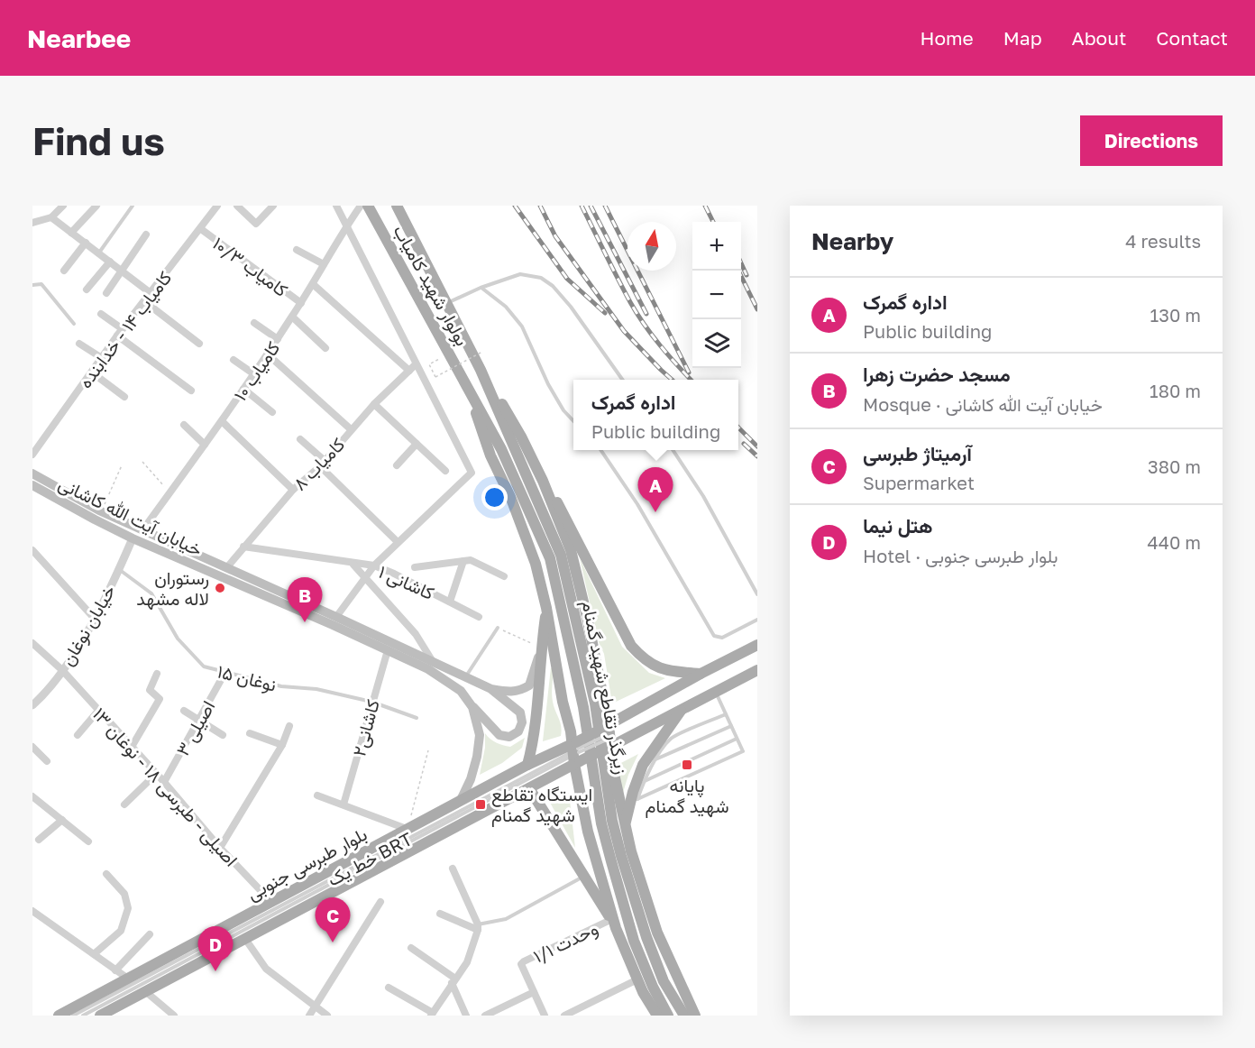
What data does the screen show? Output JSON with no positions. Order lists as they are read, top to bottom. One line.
{"streets":{"main road":["بولوار شهید کامیاب","خیابان آیت الله کاشانی","زیرگذر تقاطع شهید گمنام","بلوار طبرسی جنوبی"],"street":["کامیاب ۱۰/۳","کامیاب ۱۴ - خدابنده","کامیاب ۱۰","کامیاب ۸","کاشانی ۱","خیابان نوغان","اصیلی ۳","کاشانی۲","اصیلی - طبرسی ۱۸ - نوغان ۱۳","وحدت ۱/۱"],"lane":["نوغان ۱۵","خط یک BRT"]},"crossings":[["کامیاب ۱۰/۳","کامیاب ۱۴ - خدابنده"],["کامیاب ۱۰/۳","کامیاب ۱۰"],["بولوار شهید کامیاب","زیرگذر تقاطع شهید گمنام"],["کامیاب ۱۰","خیابان آیت الله کاشانی"],["کامیاب ۸","خیابان آیت الله کاشانی"],["کامیاب ۸","کاشانی ۱"],["خیابان آیت الله کاشانی","خیابان نوغان"],["خیابان آیت الله کاشانی","کاشانی۲"],["خیابان آیت الله کاشانی","بلوار طبرسی جنوبی"],["خیابان نوغان","نوغان ۱۵"],["خیابان نوغان","اصیلی - طبرسی ۱۸ - نوغان ۱۳"],["نوغان ۱۵","اصیلی ۳"],["نوغان ۱۵","کاشانی۲"],["اصیلی ۳","اصیلی - طبرسی ۱۸ - نوغان ۱۳"],["اصیلی - طبرسی ۱۸ - نوغان ۱۳","بلوار طبرسی جنوبی"],["خط یک BRT","بلوار طبرسی جنوبی"]],"places":{"other":["رستوران لاله مشهد"],"transit":["پایانه شهید گمنام","ایستگاه تقاطع شهید گمنام"]},"north":"top","page":{"header":"Nearbee","nav":["Home","Map","About","Contact"],"buttons":"Directions","title":"Find us","heading":["Nearby","4 results"],"map_buttons":["+","−"],"list":[{"mark":"A","name":"اداره گمرک","note":"Public building","value":"130 m"},{"mark":"B","name":"مسجد حضرت زهرا","note":"Mosque · خیابان آیت الله کاشانی","value":"180 m"},{"mark":"C","name":"آرمیتاژ طبرسی","note":"Supermarket","value":"380 m"},{"mark":"D","name":"هتل نیما","note":"Hotel · بلوار طبرسی جنوبی","value":"440 m"}],"popup":["اداره گمرک","Public building"],"pins":["A","B","C","D"]}}
